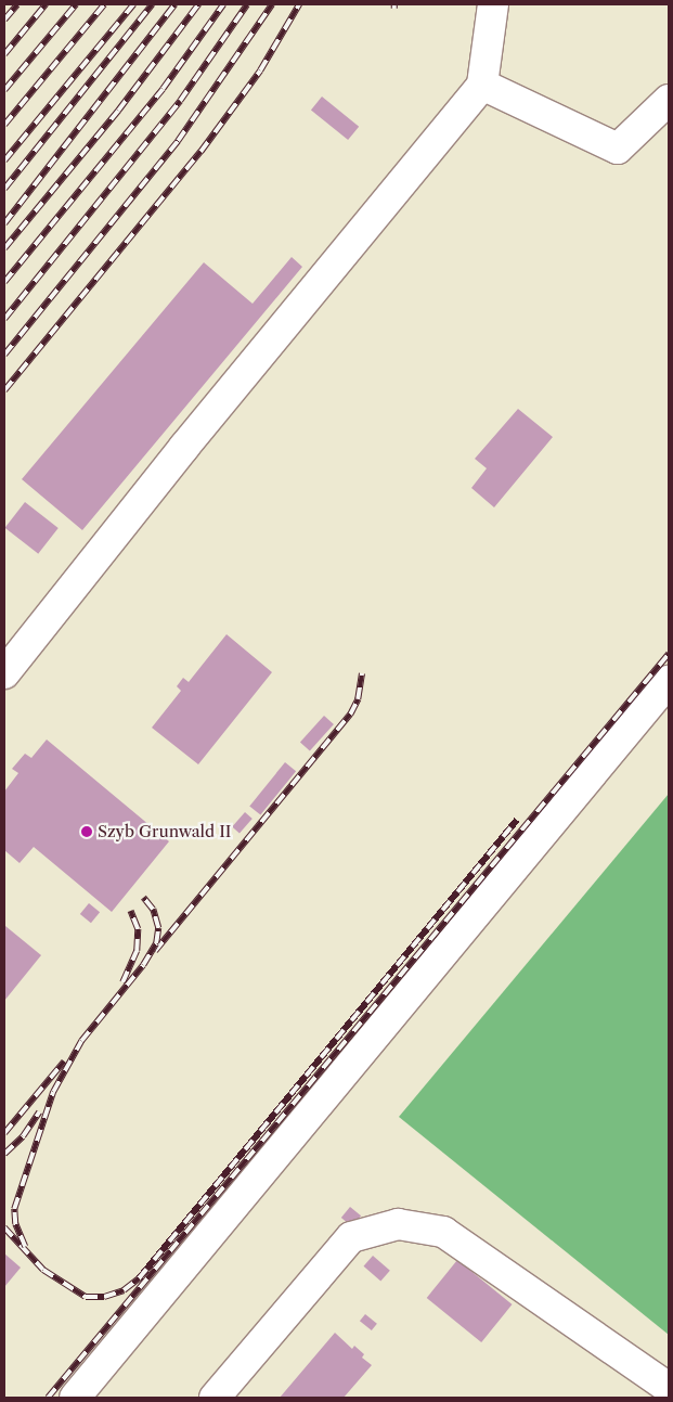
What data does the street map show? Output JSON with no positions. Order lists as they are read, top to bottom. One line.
{"places":["Szyb Grunwald II"]}
